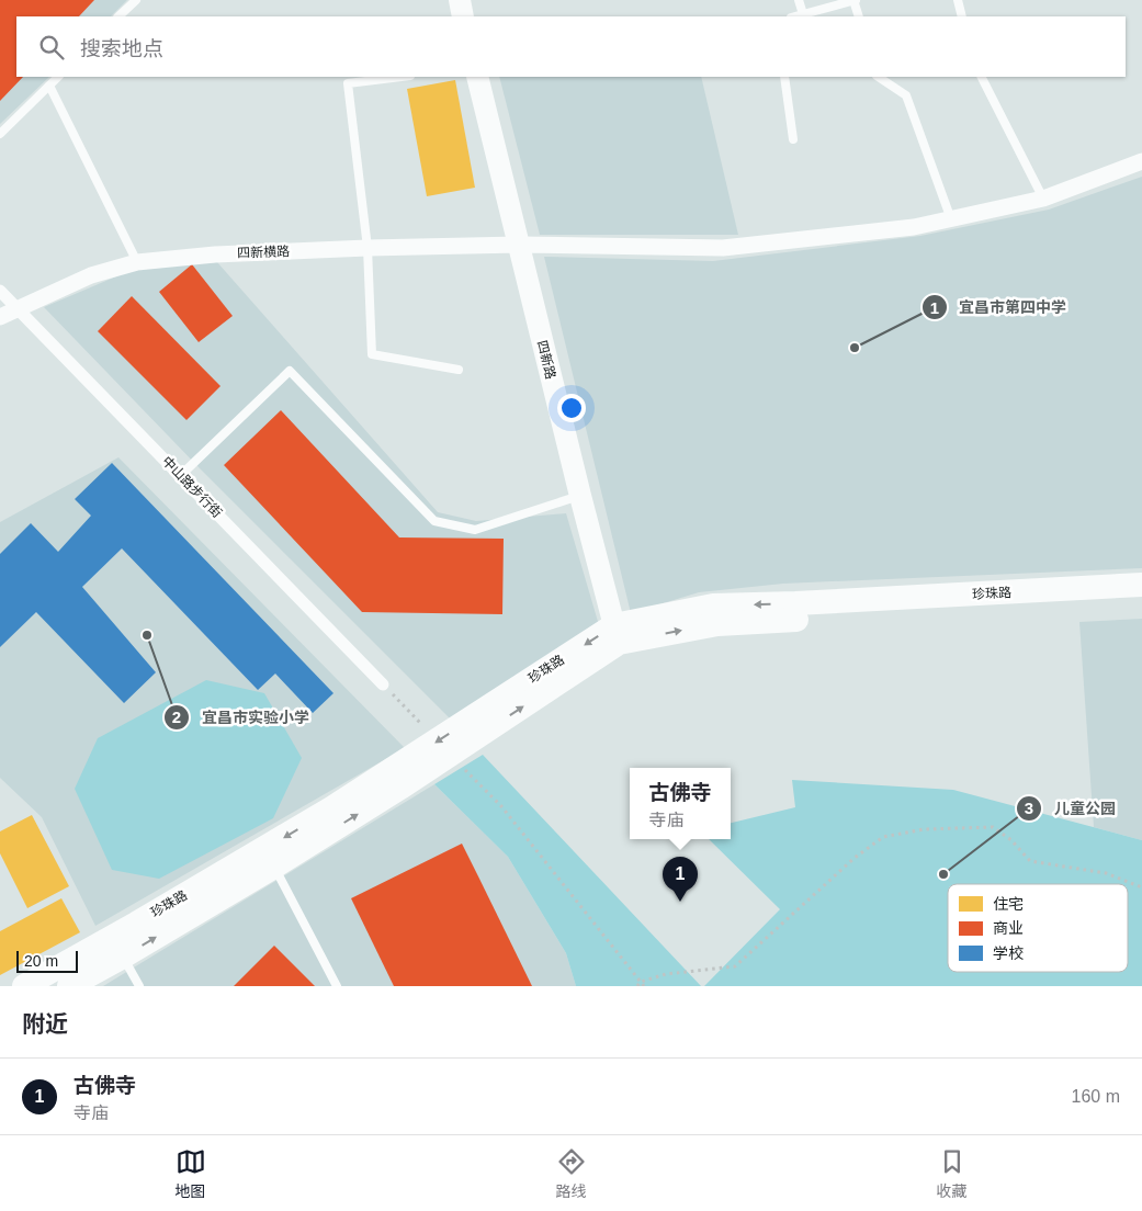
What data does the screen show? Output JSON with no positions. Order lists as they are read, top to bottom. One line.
{"streets":{"main road":["珍珠路"],"street":["四新横路","四新路","中山路步行街"]},"crossings":[["四新横路","四新路"],["四新横路","中山路步行街"],["四新路","珍珠路"]],"places":["宜昌市第四中学","宜昌市实验小学","儿童公园"],"legend":["住宅","商业","学校"],"scale_bar":"20 m","page":{"search":"搜索地点","popup":["古佛寺","寺庙"],"pins":"1","scale":"20 m","heading":"附近","list":[{"mark":"1","name":"古佛寺","note":"寺庙","value":"160 m"}],"nav":["地图","路线","收藏"]}}
